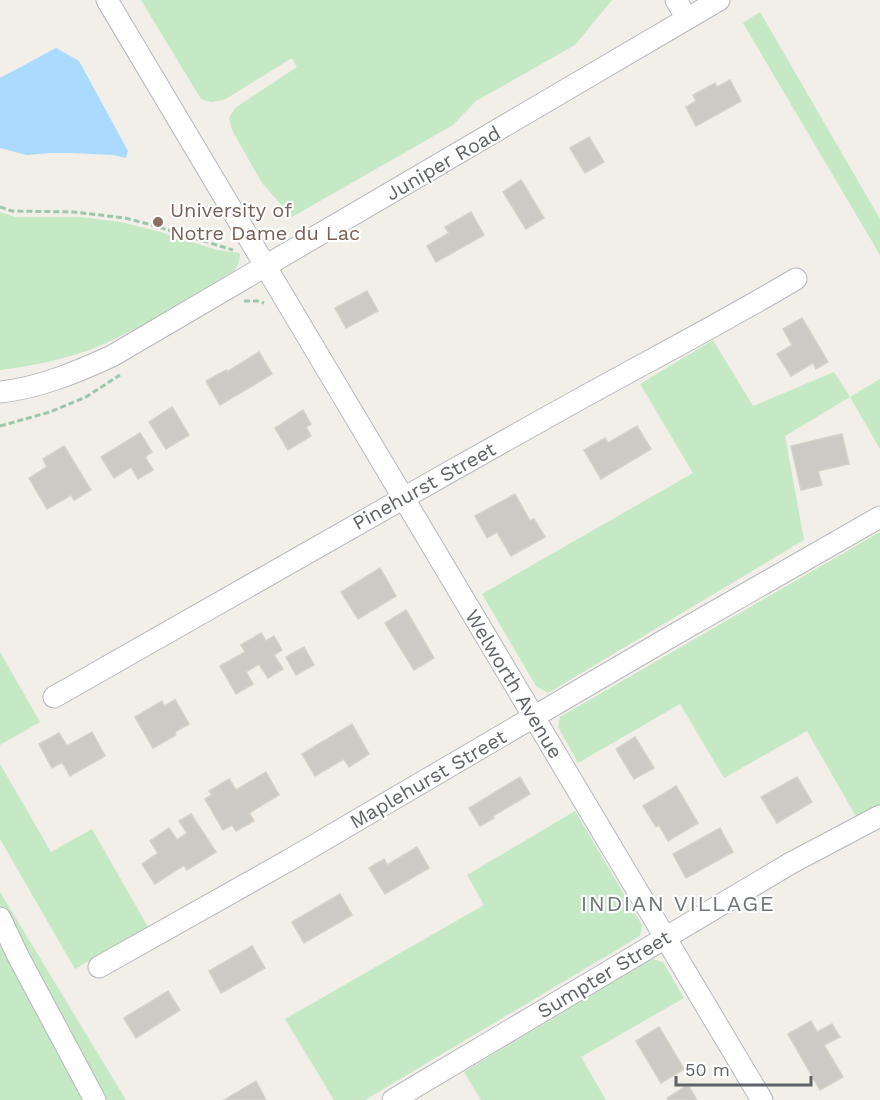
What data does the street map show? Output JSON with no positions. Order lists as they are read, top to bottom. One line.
{"streets":{"street":["Juniper Road","Pinehurst Street","Welworth Avenue","Maplehurst Street","Sumpter Street"]},"crossings":[["Juniper Road","Welworth Avenue"],["Pinehurst Street","Welworth Avenue"],["Welworth Avenue","Maplehurst Street"],["Welworth Avenue","Sumpter Street"]],"districts":["INDIAN VILLAGE"],"places":["University of Notre Dame du Lac"],"scale_bar":"50 m"}
